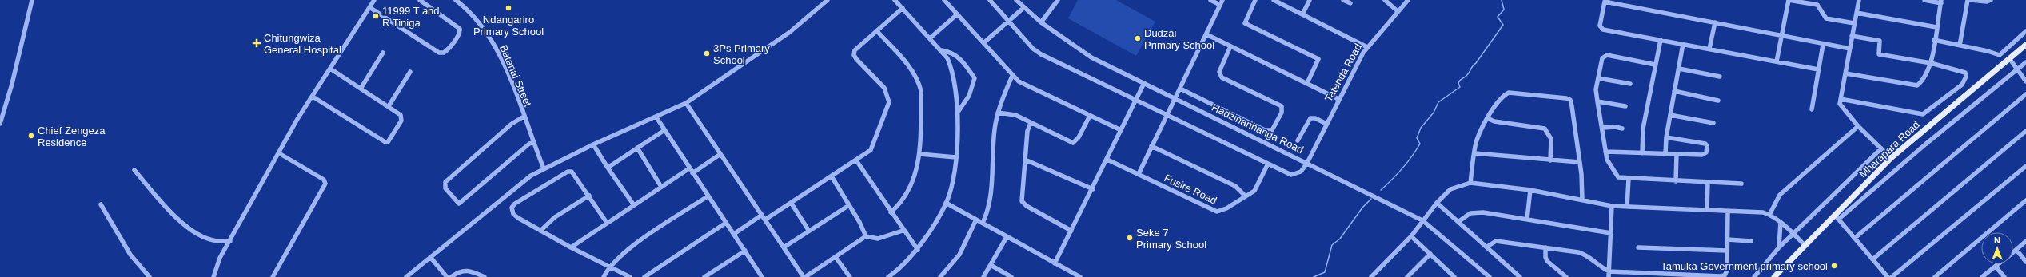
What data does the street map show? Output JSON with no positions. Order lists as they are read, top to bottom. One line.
{"streets":{"main road":["Mharapara Road"],"street":["Tatenda Road","Batanai Street","Hadzinanhanga Road","Fusire Road"]},"crossings":[["Tatenda Road","Hadzinanhanga Road"]],"places":{"other":["Ndangariro Primary School","11999 T and R Tiniga","Dudzai Primary School","3Ps Primary School","Chief Zengeza Residence","Seke 7 Primary School","Tamuka Government primary school"],"health":["Chitungwiza General Hospital"]},"north":"top"}
